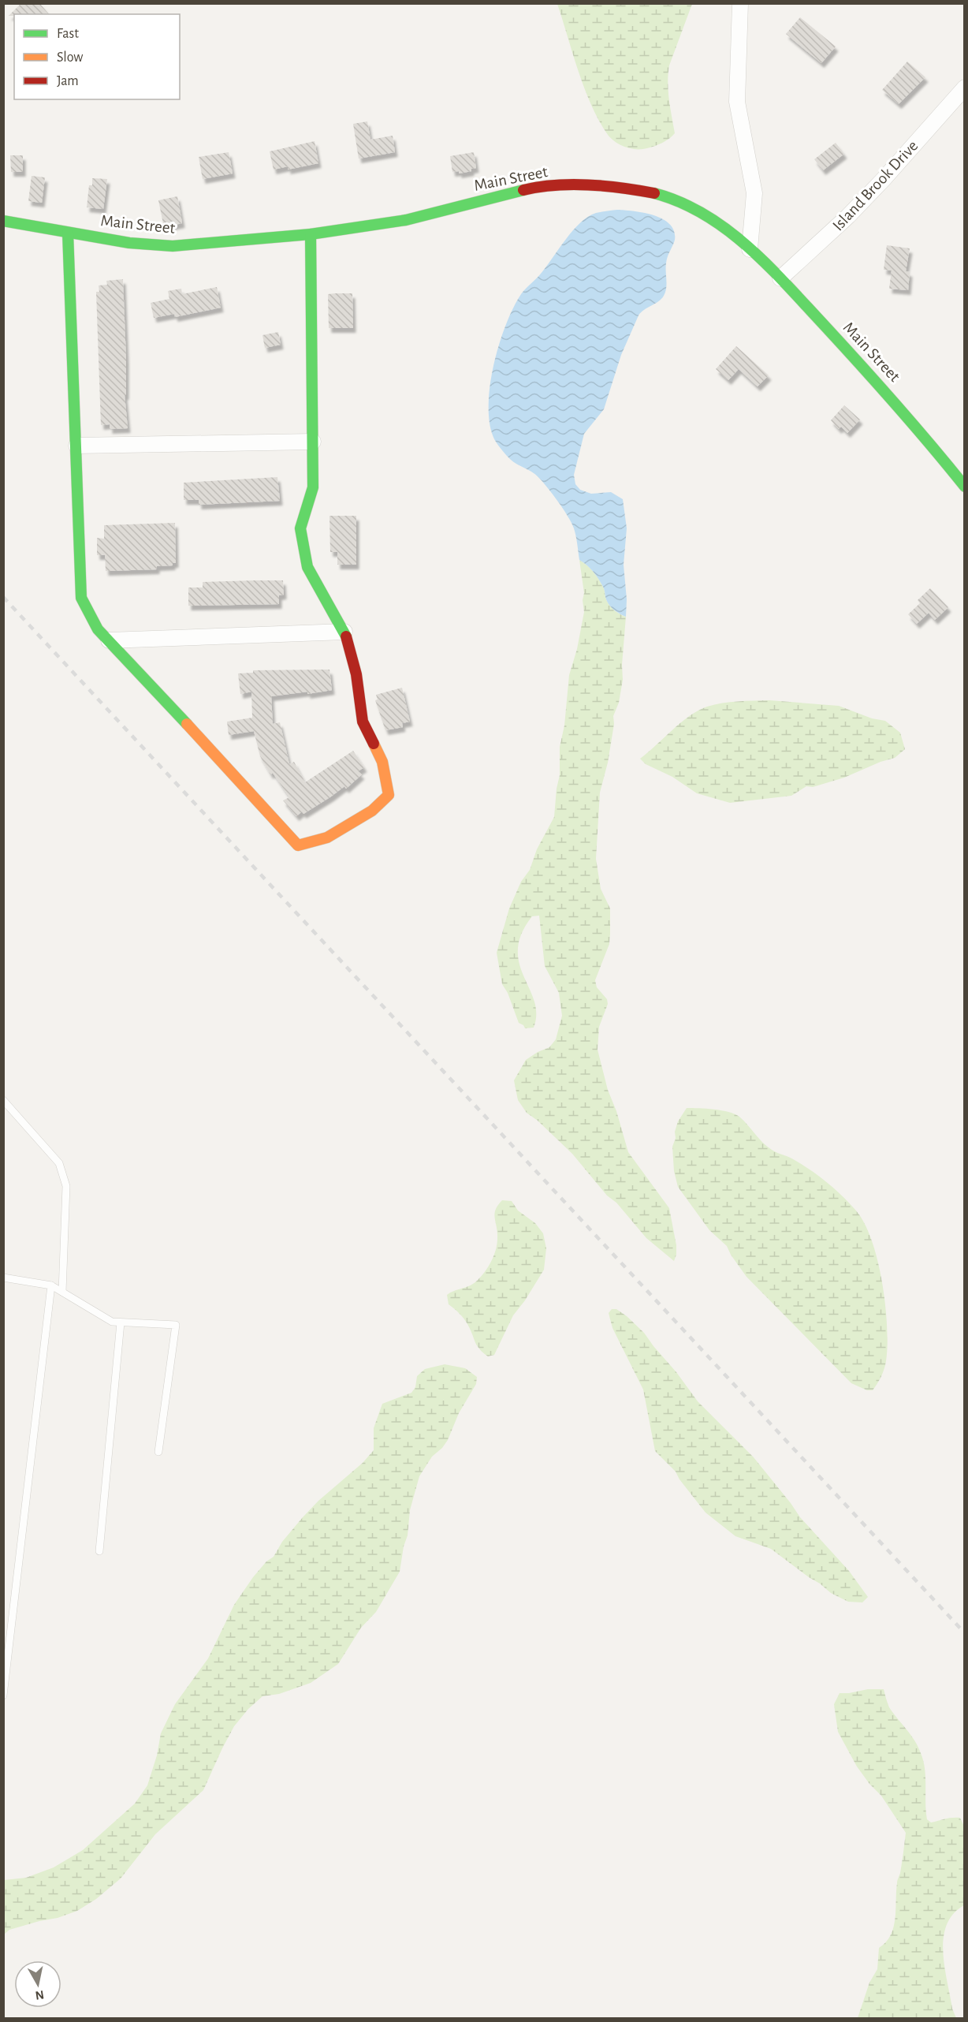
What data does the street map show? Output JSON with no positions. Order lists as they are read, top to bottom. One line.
{"streets":{"street":["Main Street","Island Brook Drive"]},"crossings":[["Main Street","Island Brook Drive"]],"legend":["Fast","Slow","Jam"],"north":"bottom"}
